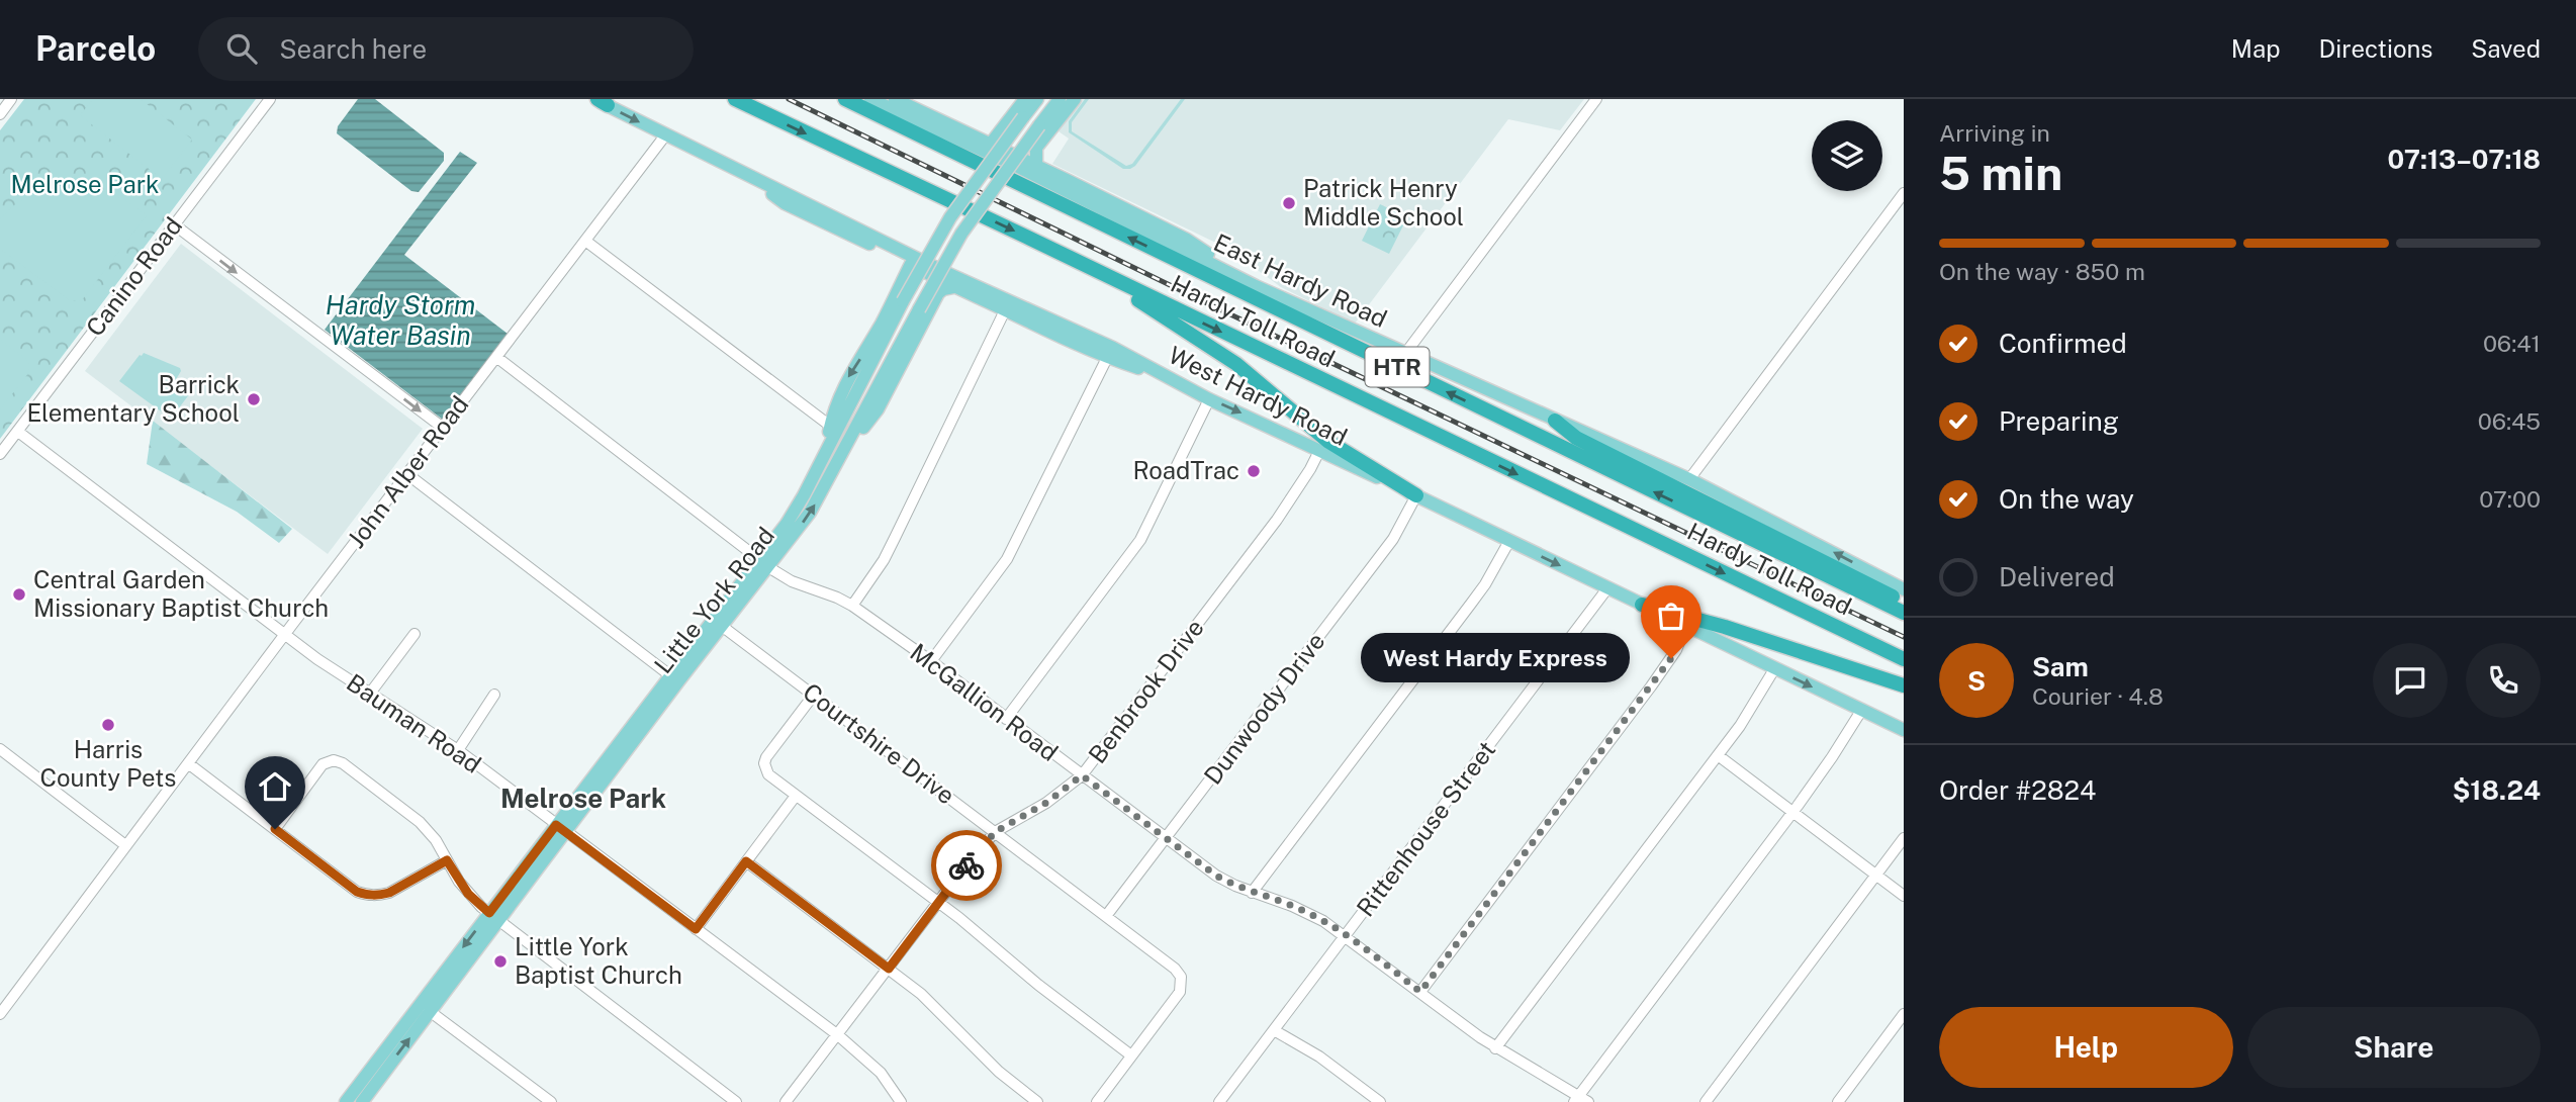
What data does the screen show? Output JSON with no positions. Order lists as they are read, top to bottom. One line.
{"streets":{"highway":["Hardy Toll Road","HTR"],"main road":["East Hardy Road","West Hardy Road","Little York Road"],"street":["Canino Road","John Alber Road","Benbrook Drive","McGallion Road","Dunwoody Drive","Bauman Road","Courtshire Drive","Rittenhouse Street"]},"crossings":[["Canino Road","Bauman Road"],["East Hardy Road","Little York Road"],["West Hardy Road","John Alber Road"],["West Hardy Road","Little York Road"],["West Hardy Road","Benbrook Drive"],["West Hardy Road","Dunwoody Drive"],["West Hardy Road","Rittenhouse Street"],["John Alber Road","McGallion Road"],["John Alber Road","Bauman Road"],["Little York Road","McGallion Road"],["Little York Road","Bauman Road"],["Little York Road","Courtshire Drive"],["Benbrook Drive","McGallion Road"],["Benbrook Drive","Bauman Road"],["Benbrook Drive","Courtshire Drive"],["McGallion Road","Dunwoody Drive"],["McGallion Road","Rittenhouse Street"],["Dunwoody Drive","Courtshire Drive"]],"districts":["Melrose Park"],"water":["Hardy Storm Water Basin"],"parks":["Melrose Park"],"places":["Patrick Henry Middle School","Barrick Elementary School","RoadTrac","Central Garden Missionary Baptist Church","West Hardy Express","Harris County Pets","Little York Baptist Church"],"page":{"header":"Parcelo","search":"Search here","nav":["Map","Directions","Saved"],"heading":["5 min","Arriving in","07:13–07:18"],"panel":["Sam","Courier · 4.8","Order #2824","$18.24"],"bar":"On the way · 850 m","list":[["Confirmed","06:41"],["Preparing","06:45"],["On the way","07:00"],"Delivered"],"bubble":"West Hardy Express","round":"S","buttons":["Help","Share"]}}
